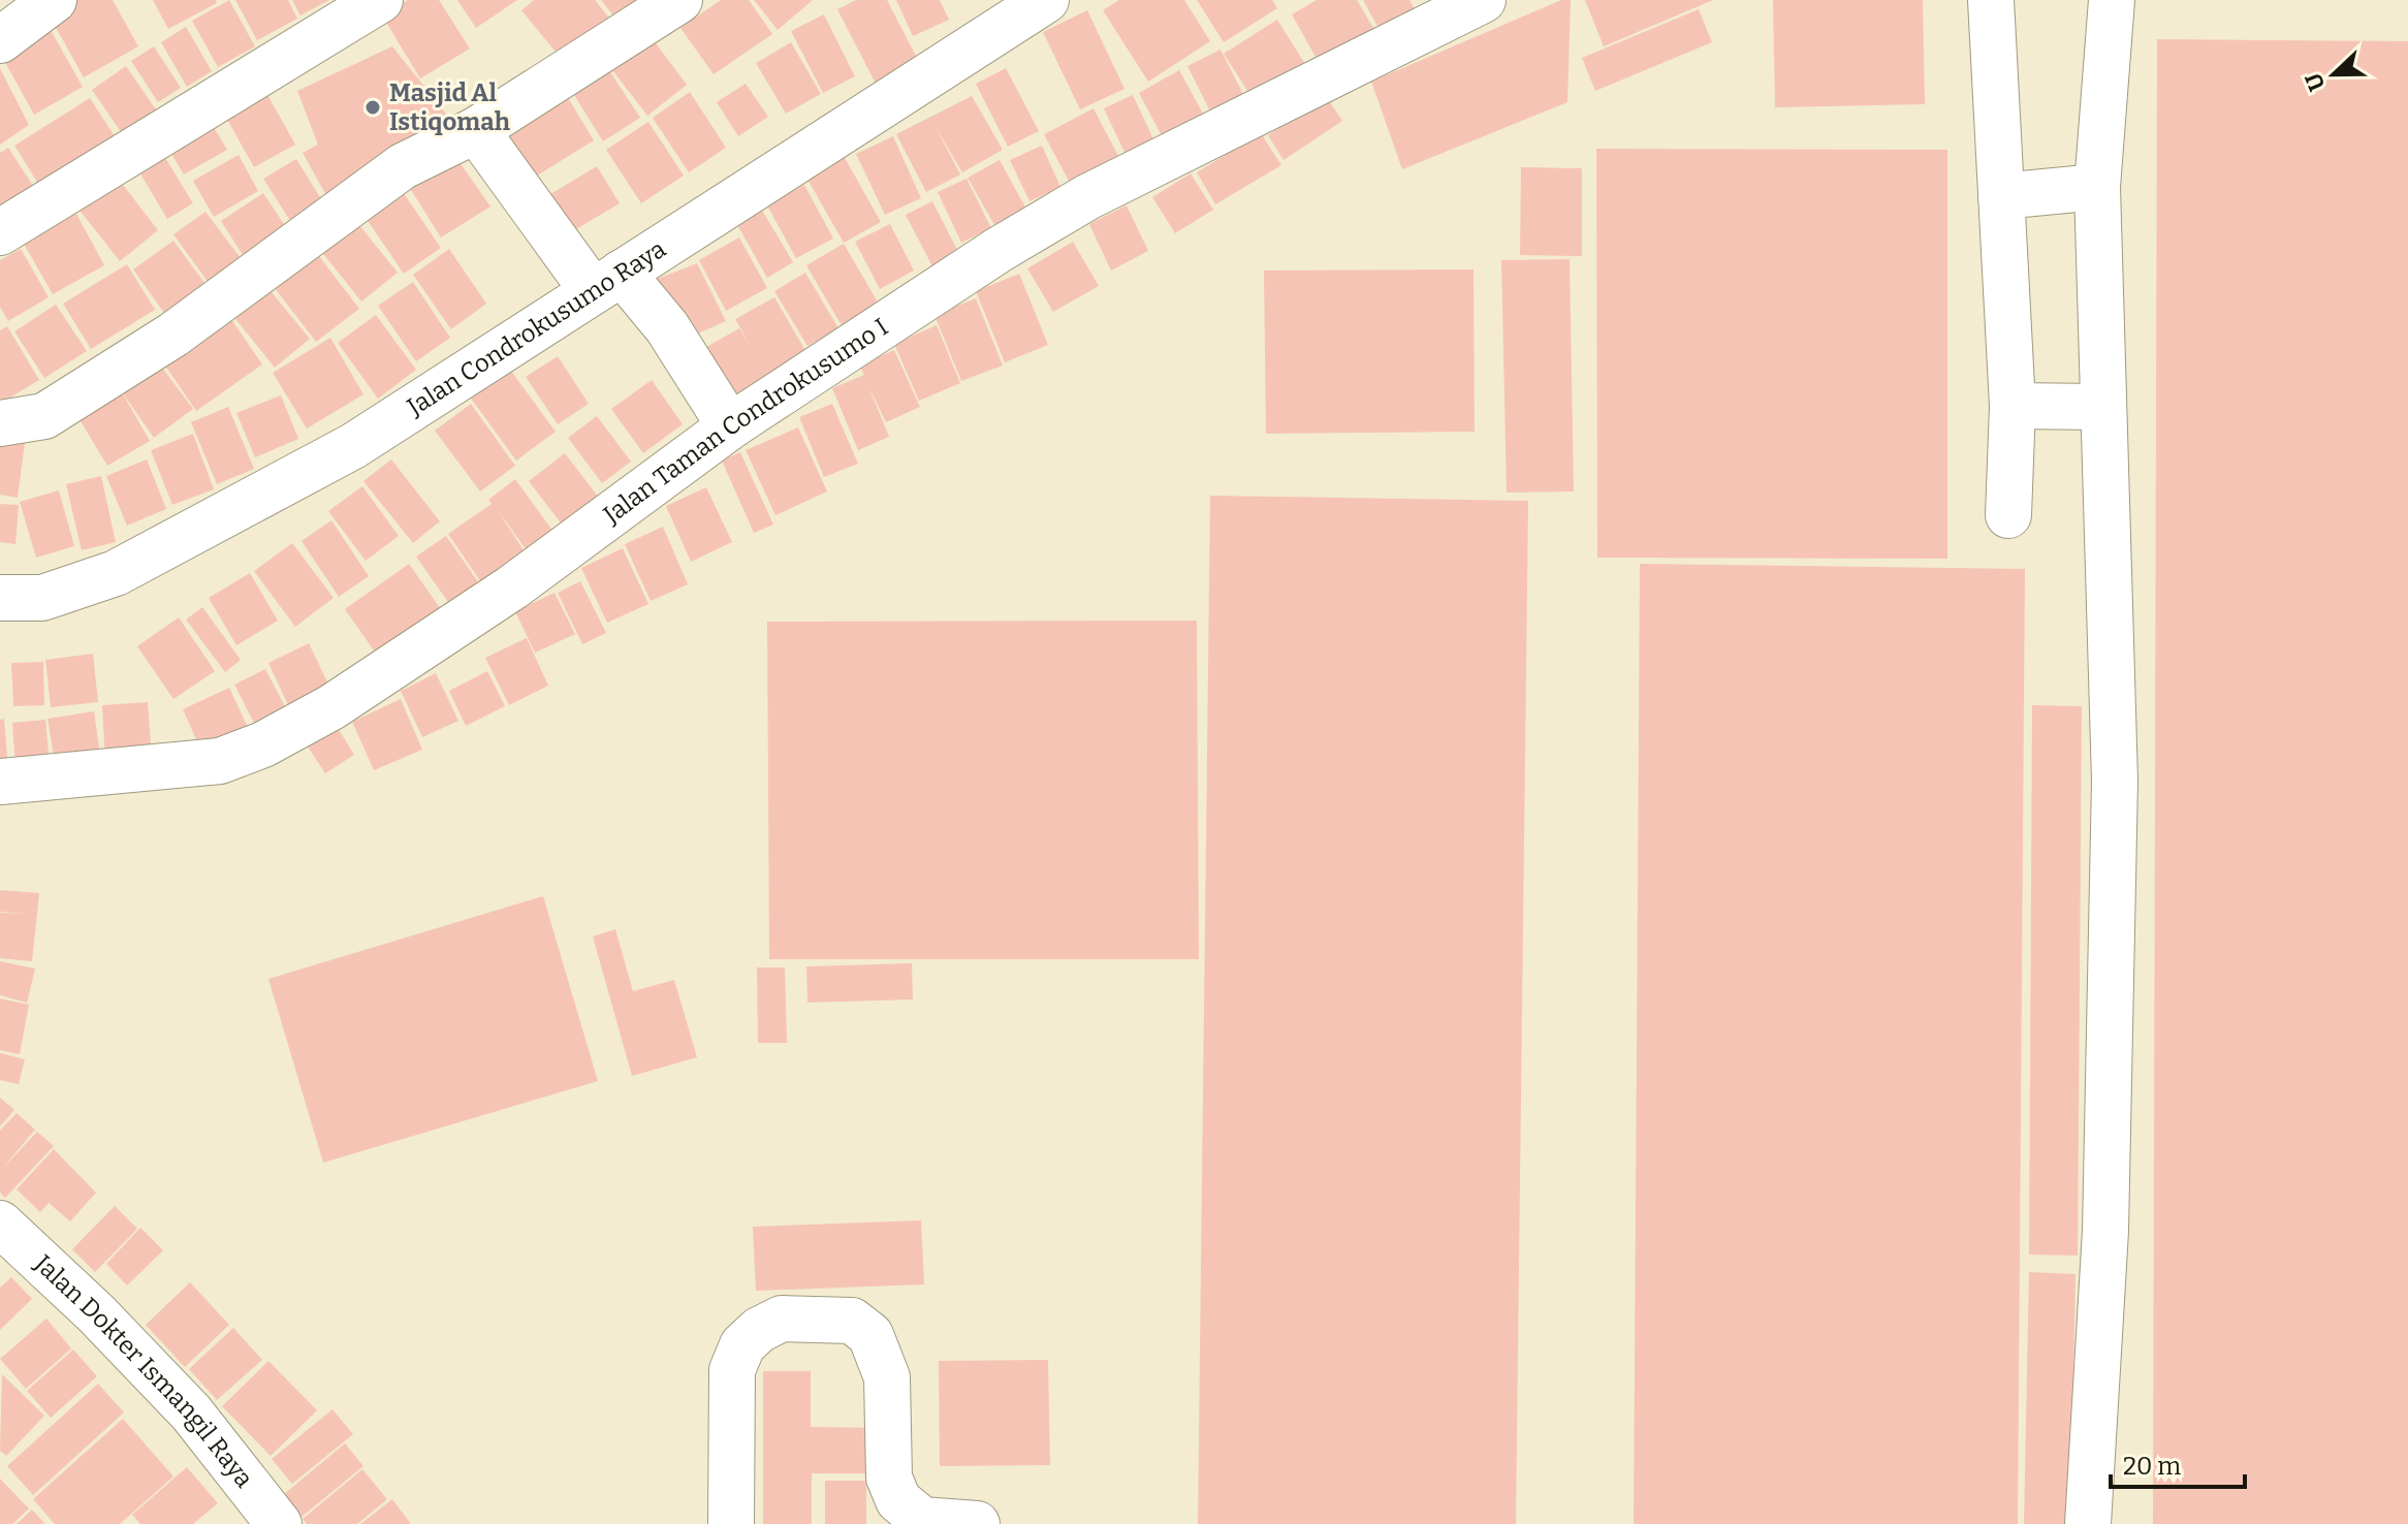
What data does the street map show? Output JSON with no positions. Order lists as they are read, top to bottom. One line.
{"streets":{"street":["Jalan Condrokusumo Raya","Jalan Taman Condrokusumo I","Jalan Dokter Ismangil Raya"]},"places":["Masjid Al Istiqomah"],"scale_bar":"20 m","north":"left"}
